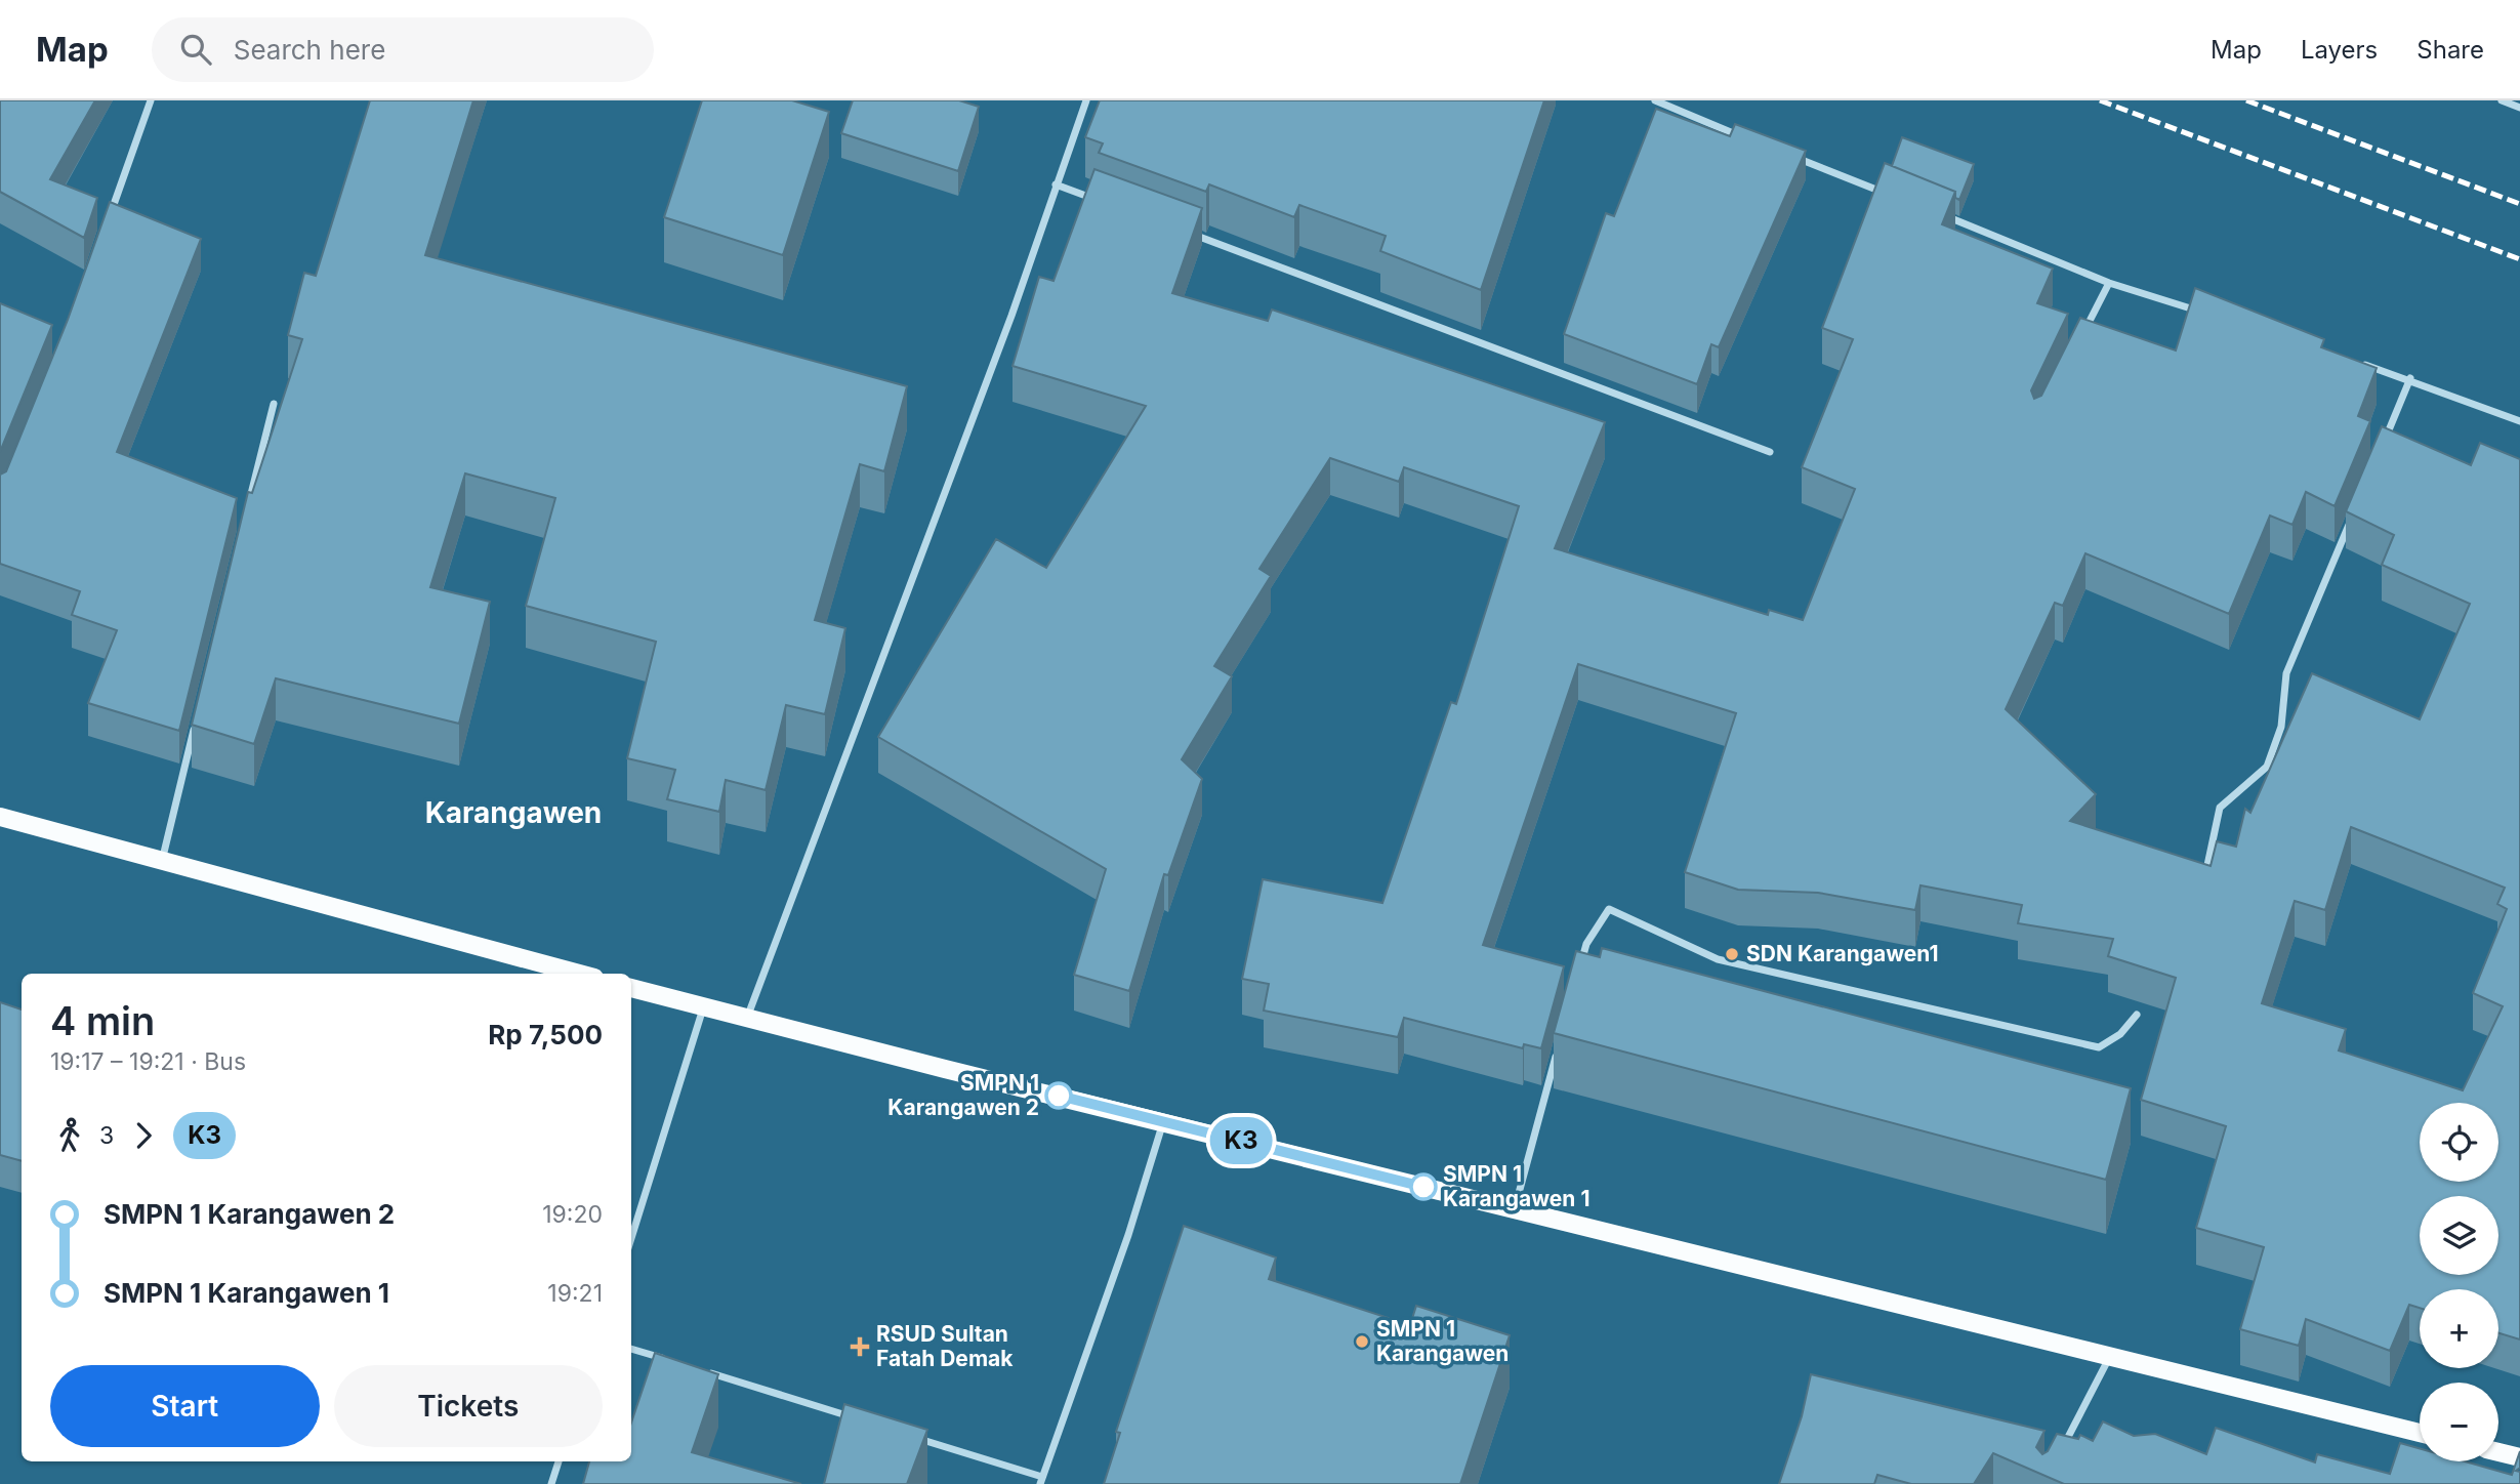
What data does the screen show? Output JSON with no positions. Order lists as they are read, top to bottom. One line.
{"districts":["Karangawen"],"places":{"other":["SDN Karangawen1","SMPN 1 Karangawen 2","SMPN 1 Karangawen 1","SMPN 1 Karangawen"],"health":["RSUD Sultan Fatah Demak"]},"lines":["bus line K3"],"page":{"header":"Map","search":"Search here","nav":["Map","Layers","Share"],"on_map":"K3","heading":["4 min","19:17 – 19:21 · Bus","Rp 7,500"],"legs":["3","K3"],"map_buttons":["+","−"],"list":[{"name":"SMPN 1 Karangawen 2","value":"19:20"},{"name":"SMPN 1 Karangawen 1","value":"19:21"}],"buttons":["Start","Tickets"]}}
